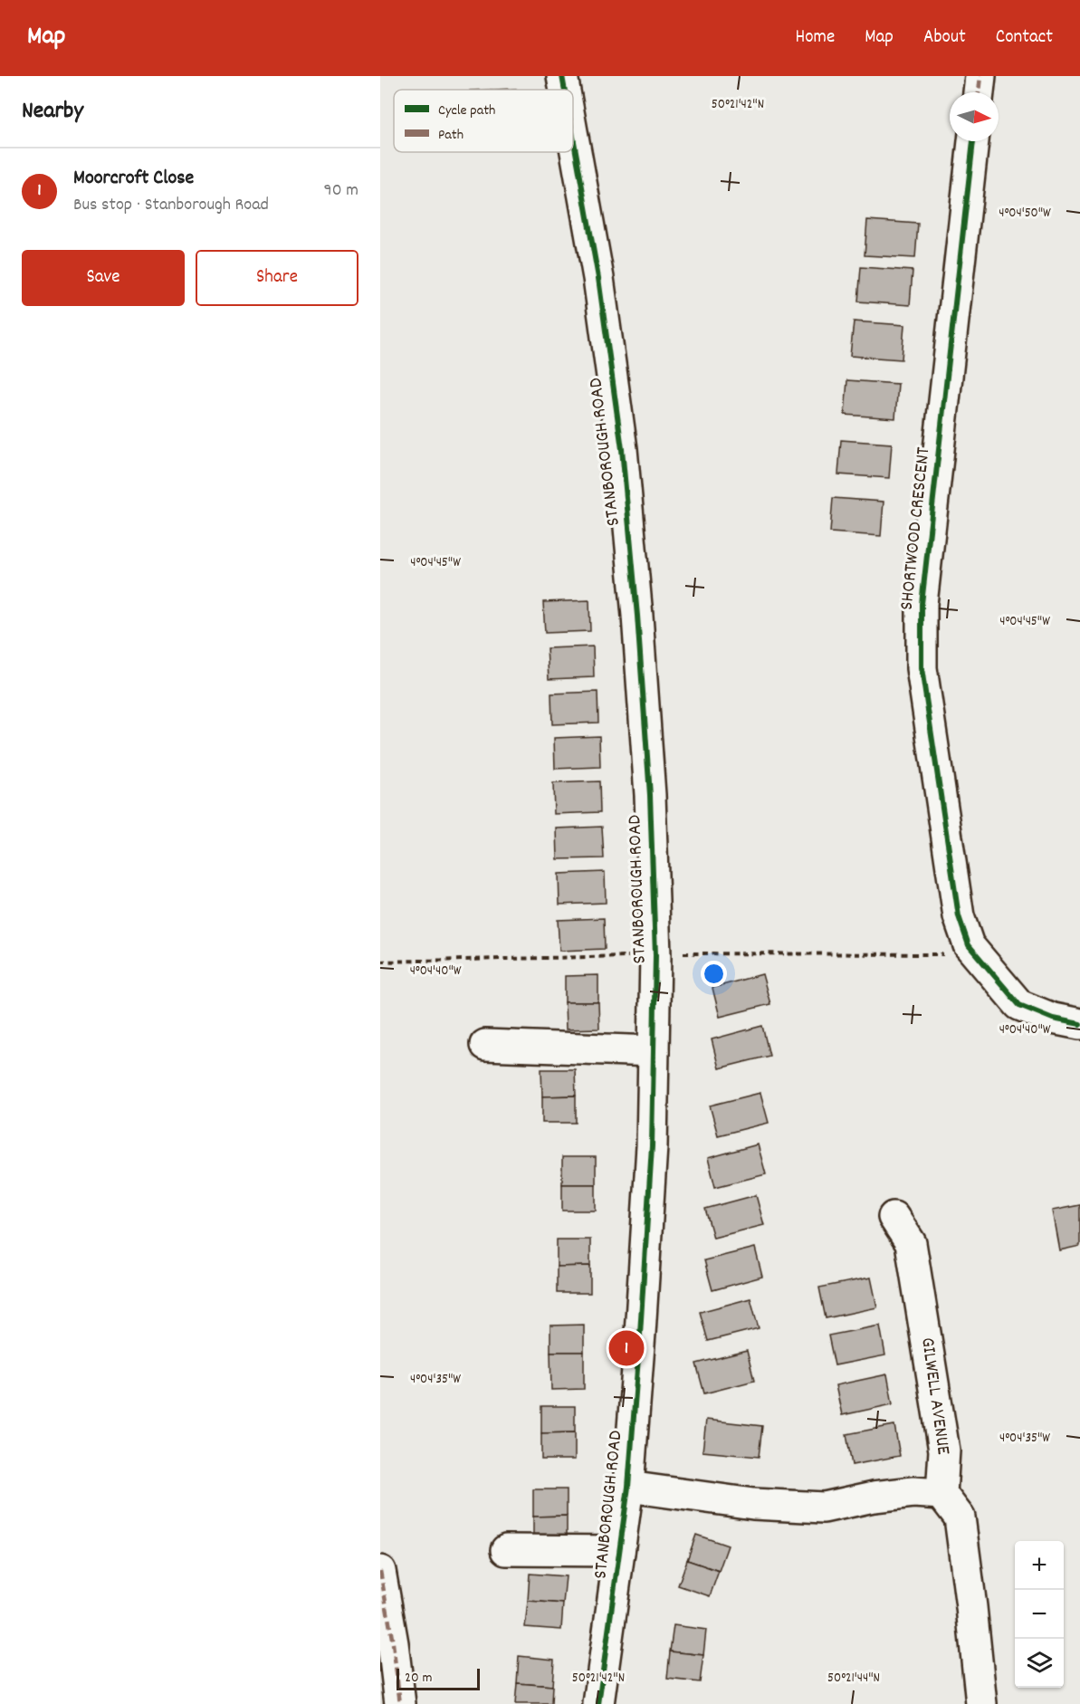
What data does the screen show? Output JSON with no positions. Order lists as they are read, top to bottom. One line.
{"streets":{"street":["STANBOROUGH ROAD","SHORTWOOD CRESCENT","GILWELL AVENUE"]},"legend":["Cycle path","Path"],"scale_bar":"20 m","north":"right","page":{"header":"Map","nav":["Home","Map","About","Contact"],"heading":"Nearby","list":[{"mark":"1","name":"Moorcroft Close","note":"Bus stop · Stanborough Road","value":"90 m"}],"buttons":["Save","Share"],"pins":"1","map_buttons":["+","−"],"scale":"20 m"},"coordinates":["50°21'42\"N","4°04'50\"W","4°04'45\"W","4°04'40\"W","4°04'35\"W","50°21'44\"N"]}
